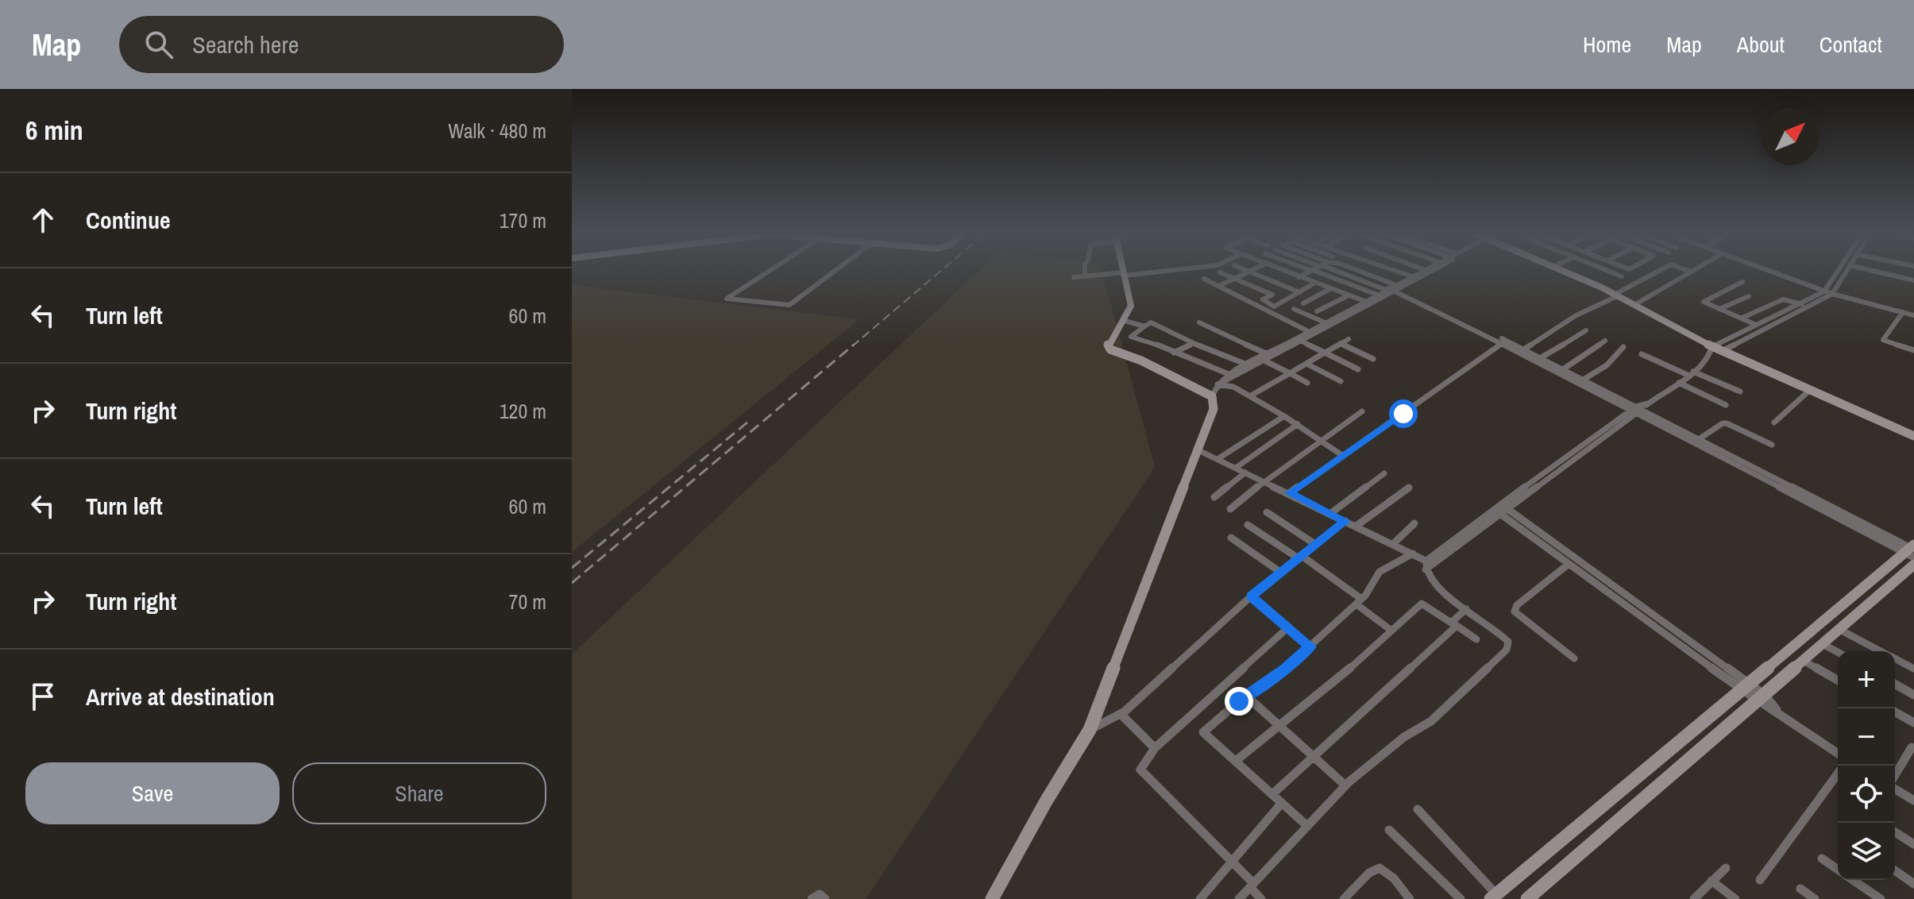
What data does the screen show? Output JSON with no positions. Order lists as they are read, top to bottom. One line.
{"north":"top right","page":{"header":"Map","search":"Search here","nav":["Home","Map","About","Contact"],"heading":["6 min","Walk · 480 m"],"list":[["Continue","170 m"],["Turn left","60 m"],["Turn right","120 m"],["Turn left","60 m"],["Turn right","70 m"],"Arrive at destination"],"map_buttons":["+","−"],"buttons":["Save","Share"]}}
